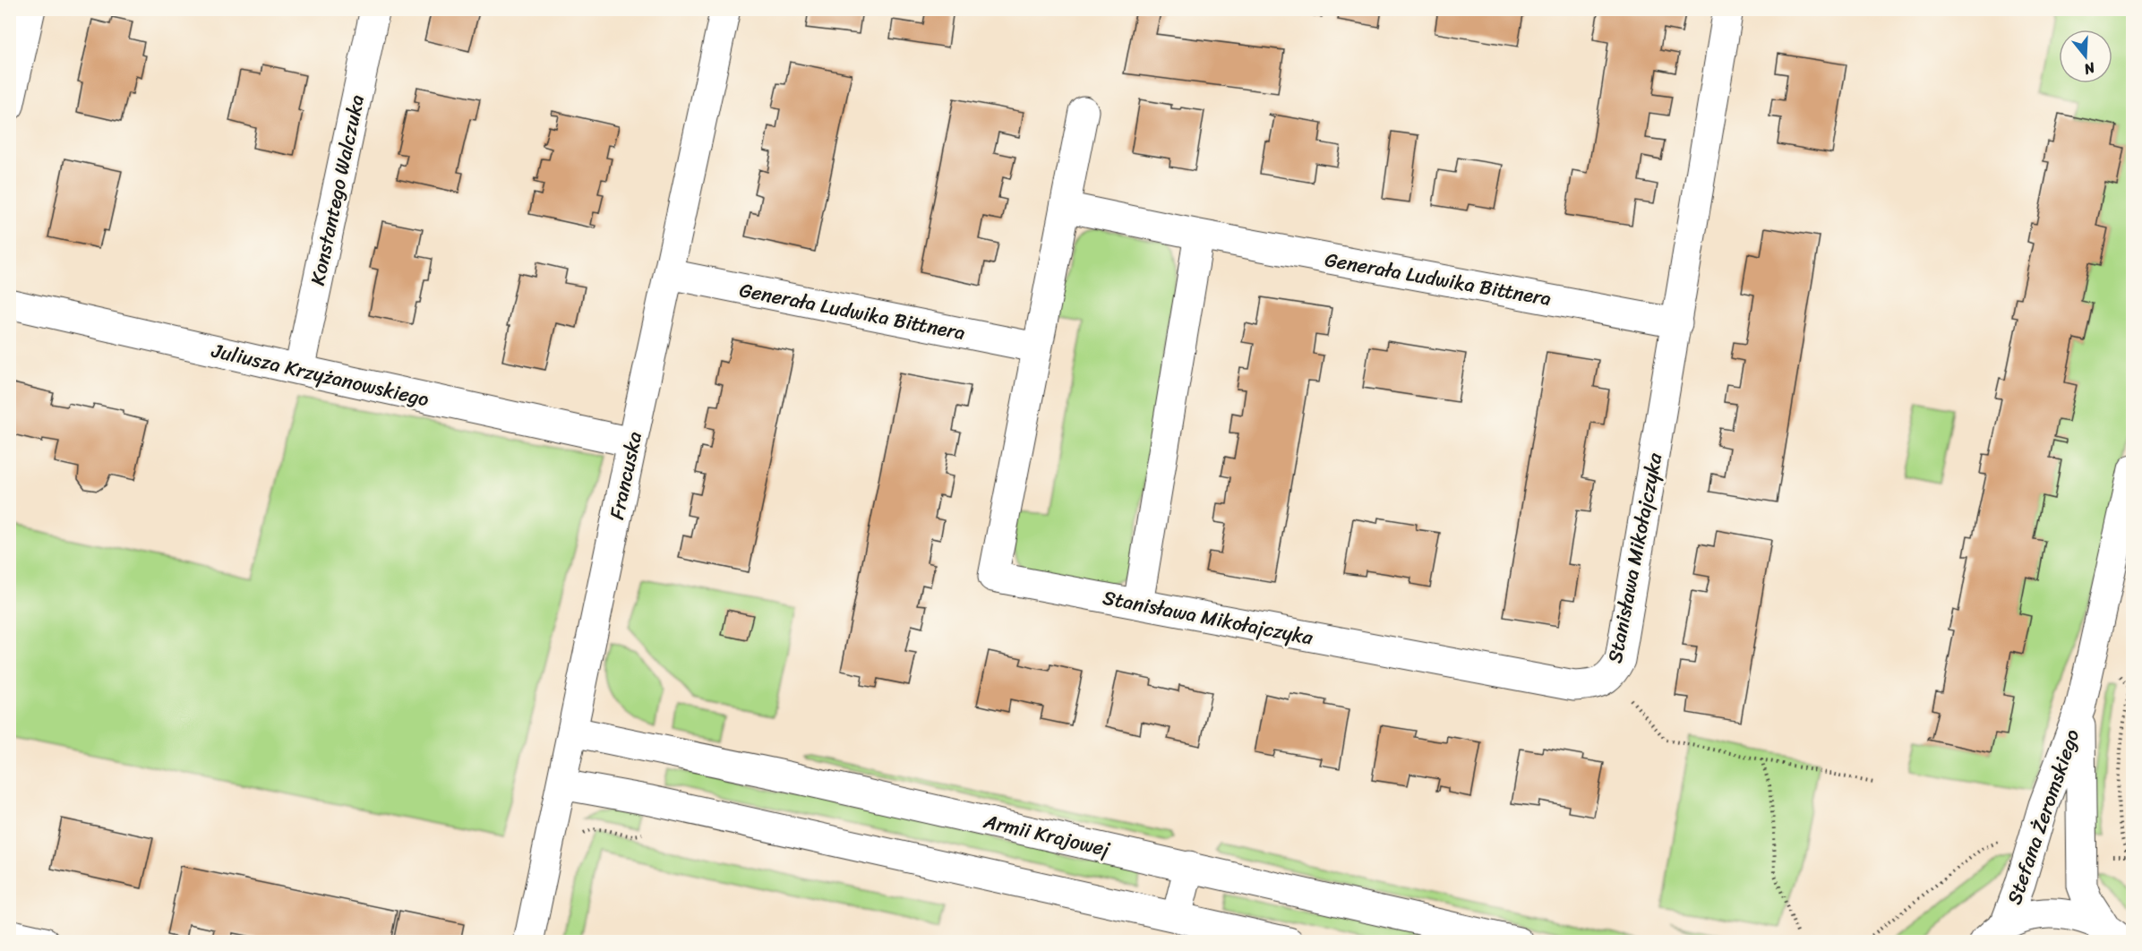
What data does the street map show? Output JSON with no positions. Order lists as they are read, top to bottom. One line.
{"streets":{"street":["Konstantego Walczuka","Generała Ludwika Bittnera","Juliusza Krzyżanowskiego","Francuska","Stanisława Mikołajczyka","Stefana Żeromskiego","Armii Krajowej"]},"crossings":[["Konstantego Walczuka","Juliusza Krzyżanowskiego"],["Generała Ludwika Bittnera","Francuska"],["Generała Ludwika Bittnera","Stanisława Mikołajczyka"],["Juliusza Krzyżanowskiego","Francuska"],["Francuska","Armii Krajowej"]],"north":"bottom"}
